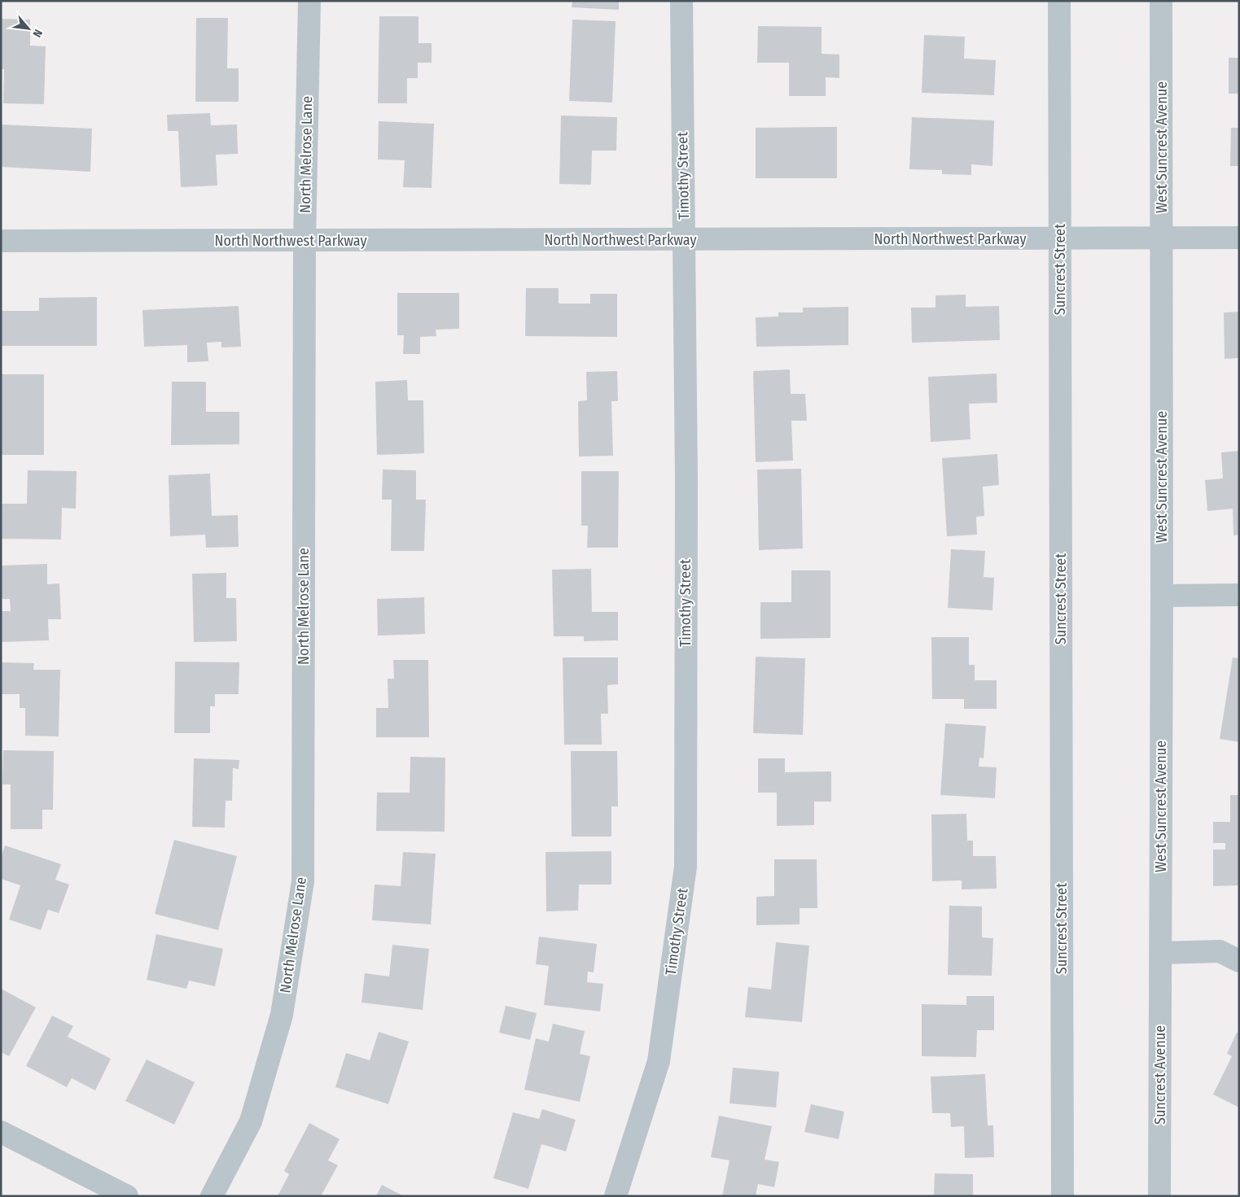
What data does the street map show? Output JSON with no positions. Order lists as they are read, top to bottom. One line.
{"streets":{"street":["West Suncrest Avenue","North Melrose Lane","Timothy Street","North Northwest Parkway","Suncrest Street","Suncrest Avenue"]},"crossings":[["West Suncrest Avenue","North Northwest Parkway"],["West Suncrest Avenue","Suncrest Avenue"],["North Melrose Lane","North Northwest Parkway"],["Timothy Street","North Northwest Parkway"],["North Northwest Parkway","Suncrest Street"]],"north":"bottom right"}
